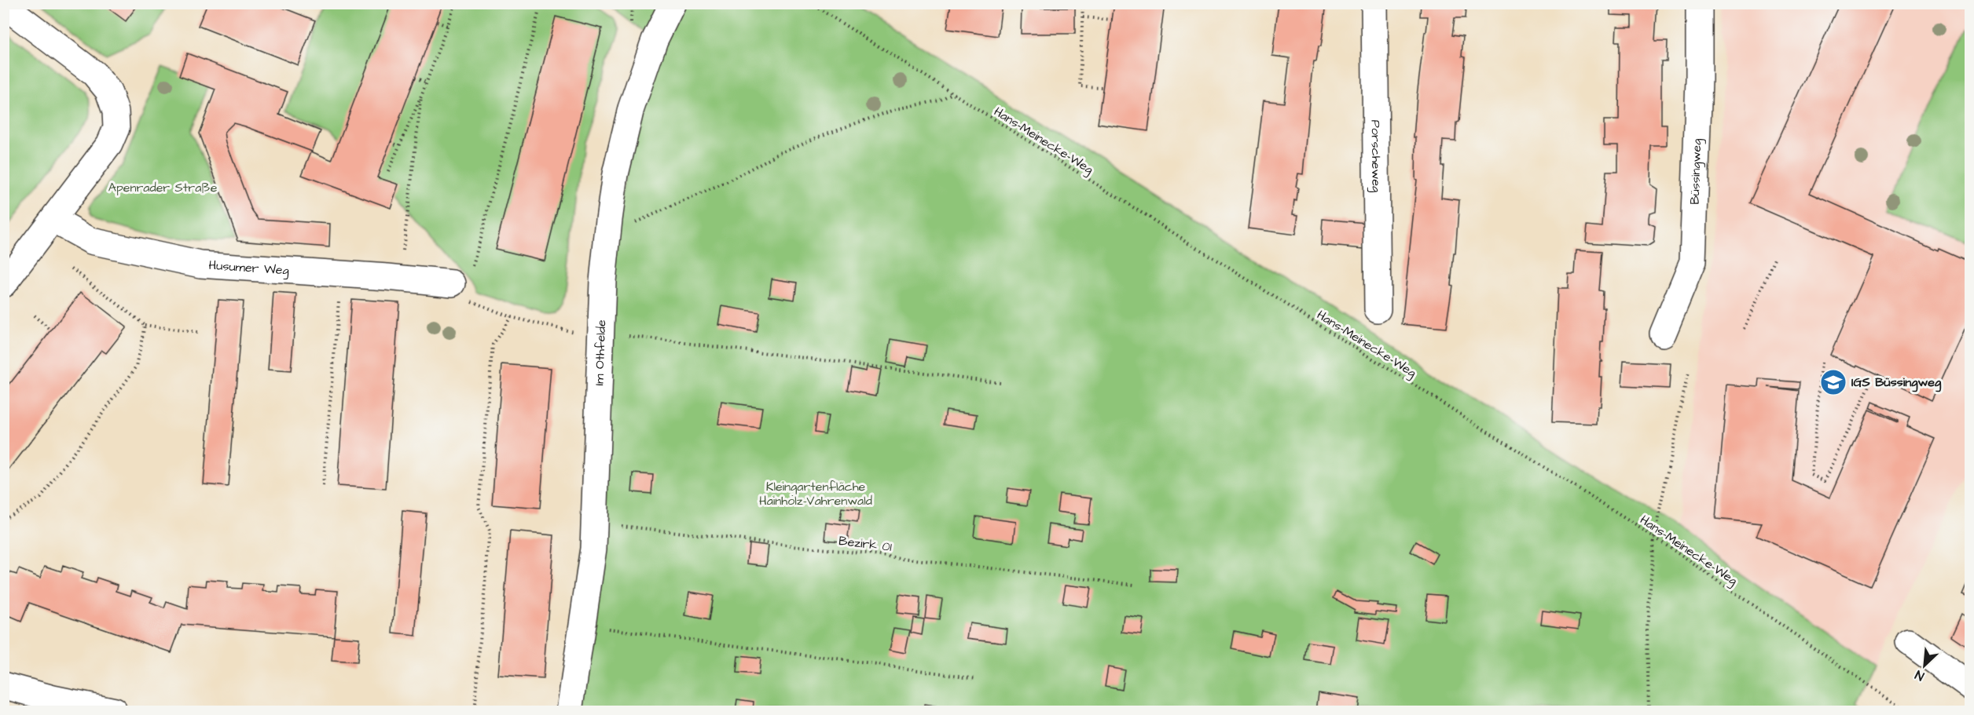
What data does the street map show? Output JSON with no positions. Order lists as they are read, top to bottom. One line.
{"streets":{"street":["Porscheweg","Büssingweg","Husumer Weg","Im Othfelde"],"path":["Hans-Meinecke-Weg","Bezirk 01"]},"crossings":[["Im Othfelde","Bezirk 01"]],"parks":["Apenrader Straße","Kleingartenfläche Hainholz-Vahrenwald"],"places":{"school or university":["IGS Büssingweg"]},"north":"bottom left"}
